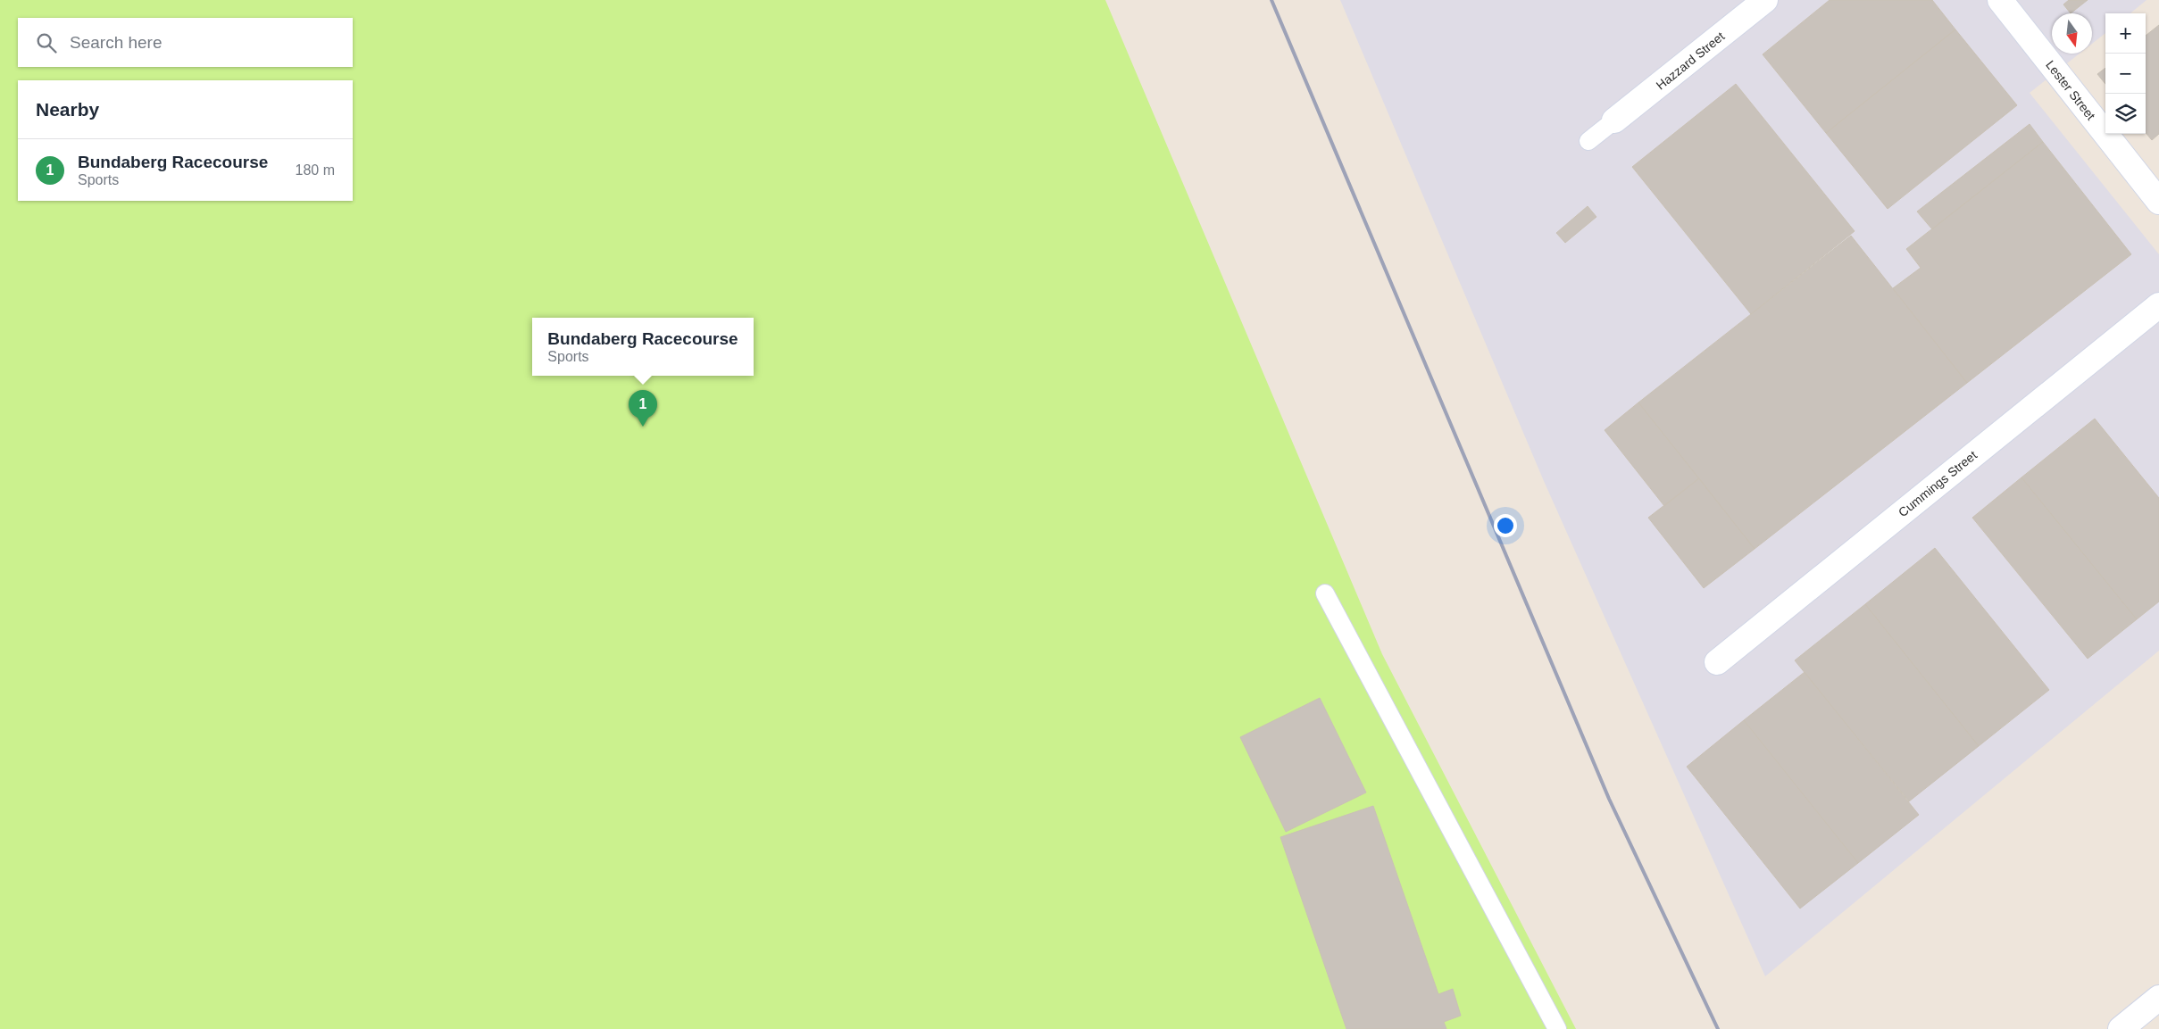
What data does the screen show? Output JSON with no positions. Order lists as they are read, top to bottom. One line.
{"streets":{"street":["Hazzard Street","Lester Street","Cummings Street"]},"north":"bottom","page":{"map_buttons":["+","−"],"search":"Search here","heading":"Nearby","list":[{"mark":"1","name":"Bundaberg Racecourse","note":"Sports","value":"180 m"}],"popup":["Bundaberg Racecourse","Sports"],"pins":"1"}}
